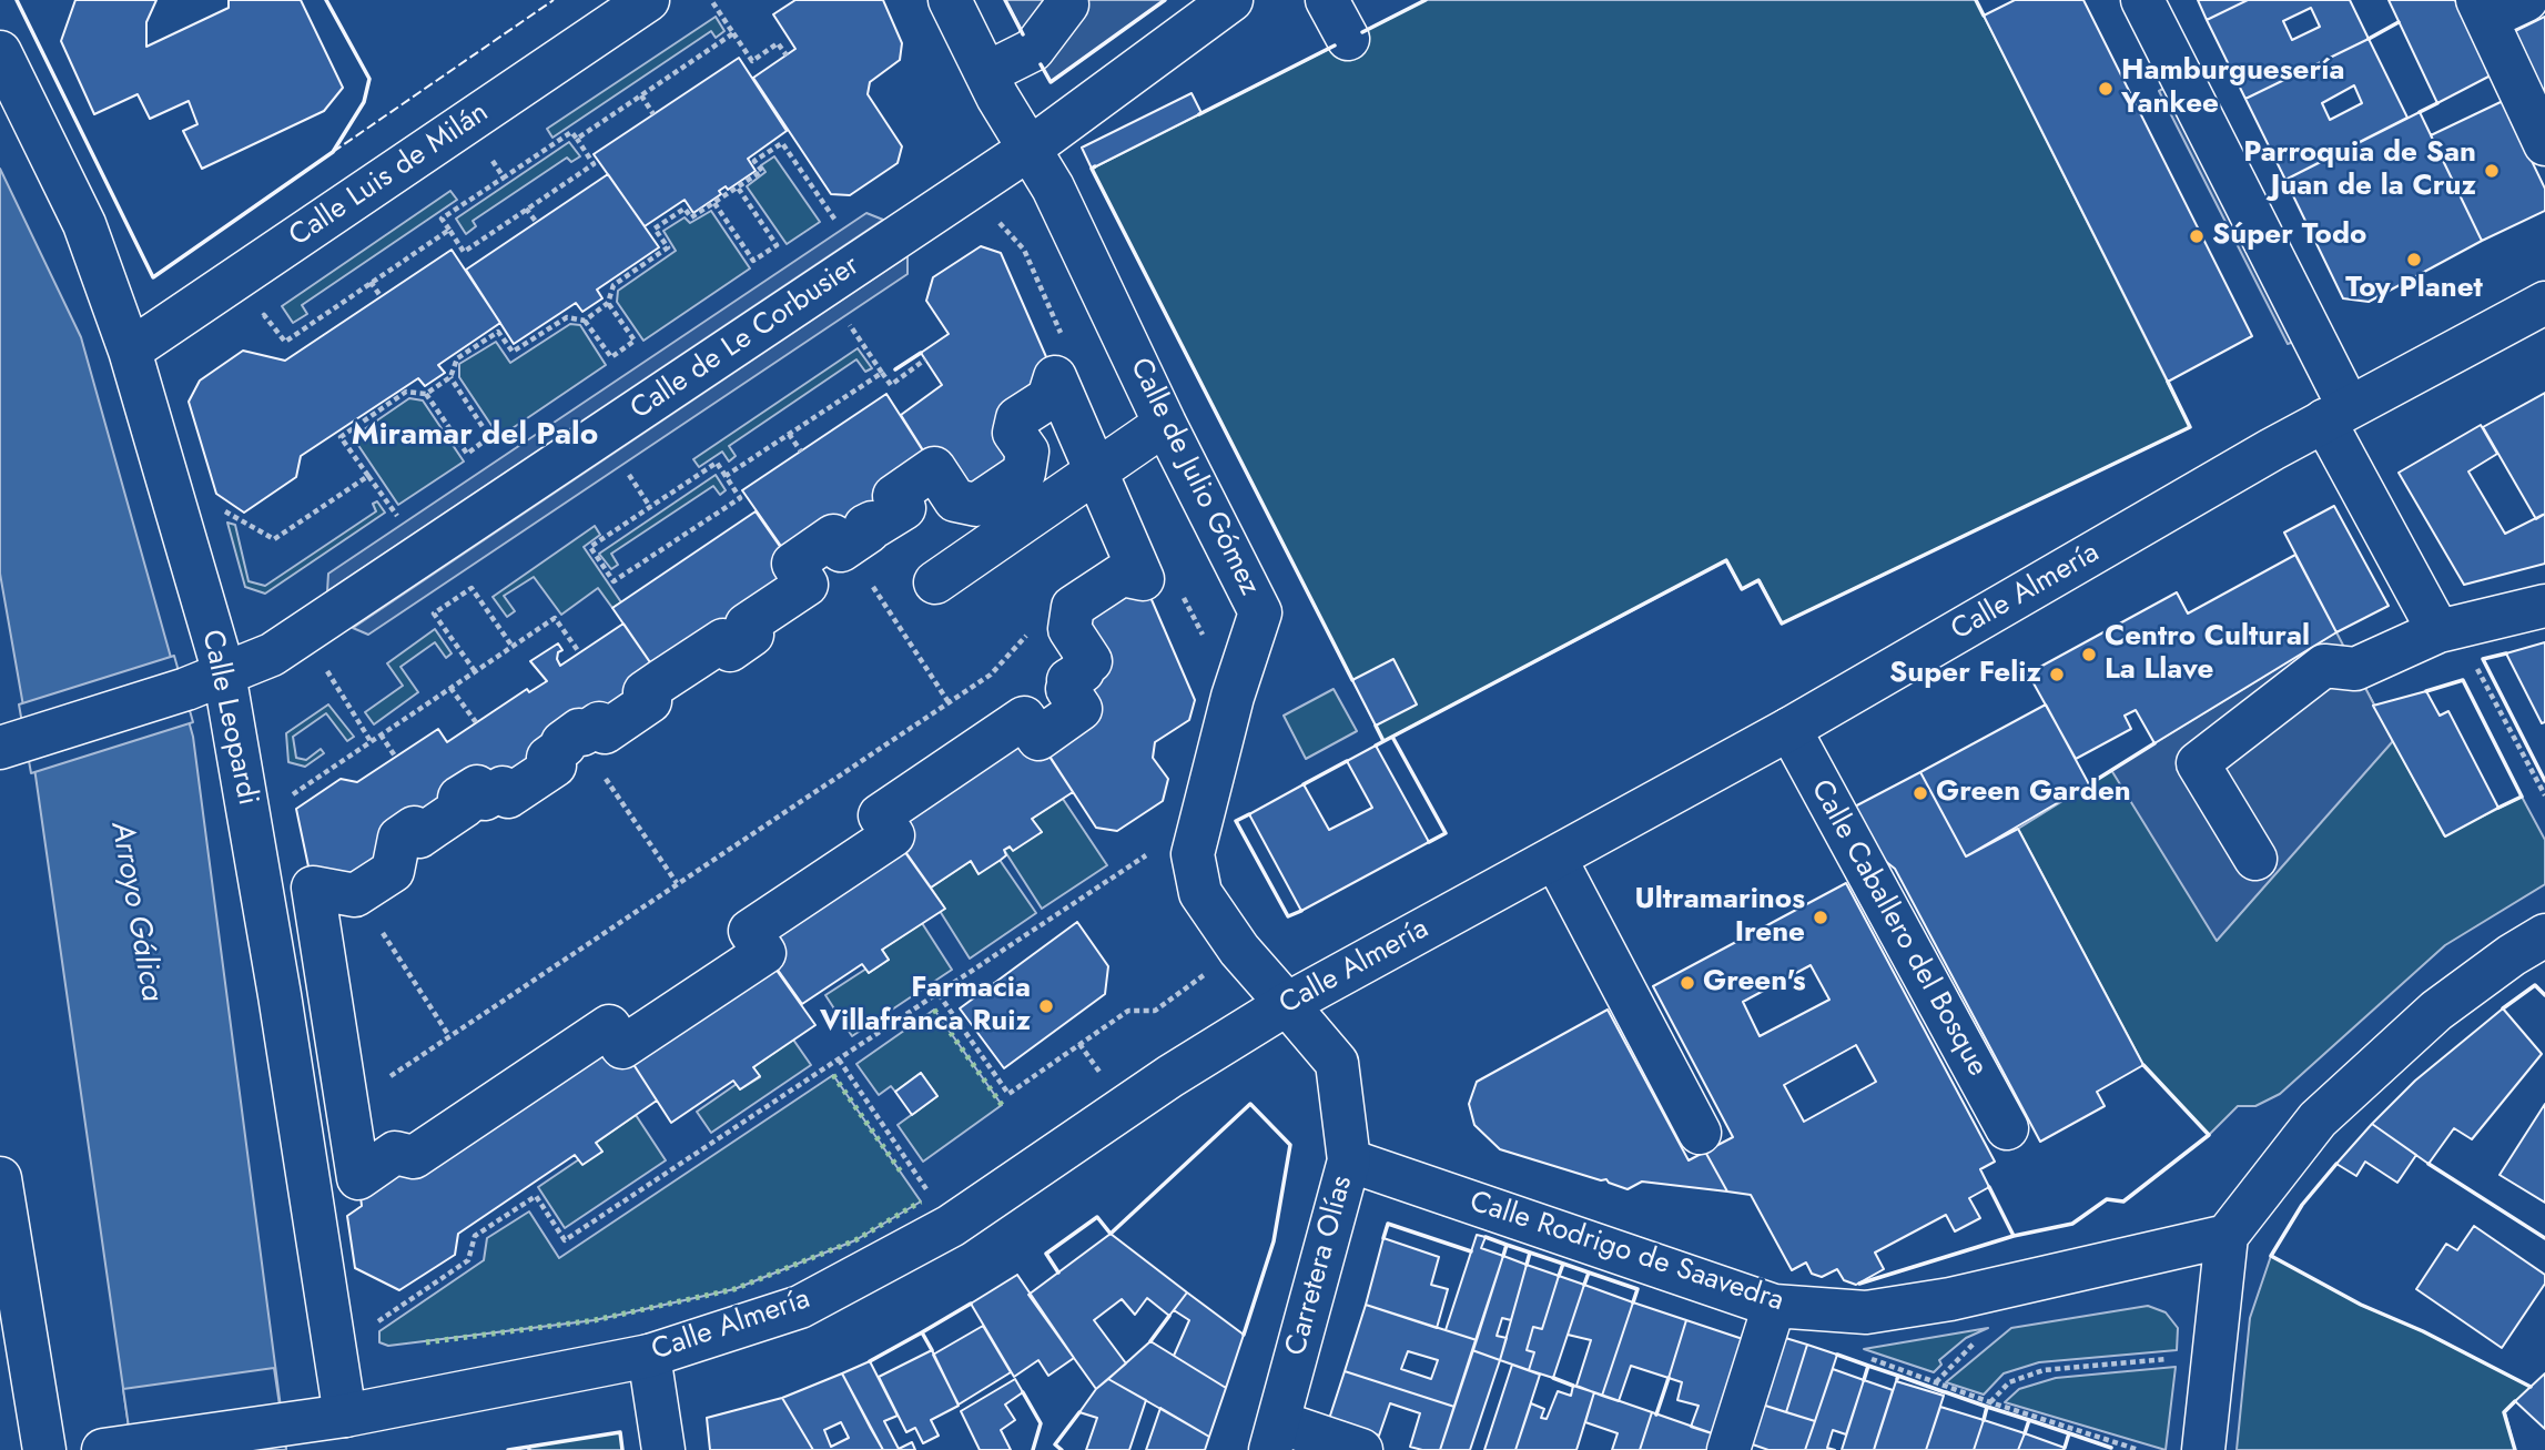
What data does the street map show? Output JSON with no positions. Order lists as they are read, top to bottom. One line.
{"streets":{"street":["Calle Luis de Milán","Calle de Le Corbusier","Calle de Julio Gómez","Calle Almería","Calle Leopardi","Calle Caballero del Bosque","Calle Rodrigo de Saavedra","Carretera Olías"]},"crossings":[["Calle Luis de Milán","Calle Leopardi"],["Calle de Le Corbusier","Calle de Julio Gómez"],["Calle de Le Corbusier","Calle Leopardi"],["Calle de Julio Gómez","Calle Almería"],["Calle de Julio Gómez","Carretera Olías"],["Calle Almería","Calle Leopardi"],["Calle Almería","Calle Caballero del Bosque"],["Calle Almería","Carretera Olías"],["Calle Rodrigo de Saavedra","Carretera Olías"]],"districts":["Miramar del Palo"],"water":["Arroyo Gálica"],"places":["Hamburguesería Yankee","Parroquia de San Juan de la Cruz","Súper Todo","Toy Planet","Centro Cultural La Llave","Super Feliz","Green Garden","Ultramarinos Irene","Green's","Farmacia Villafranca Ruiz"]}
